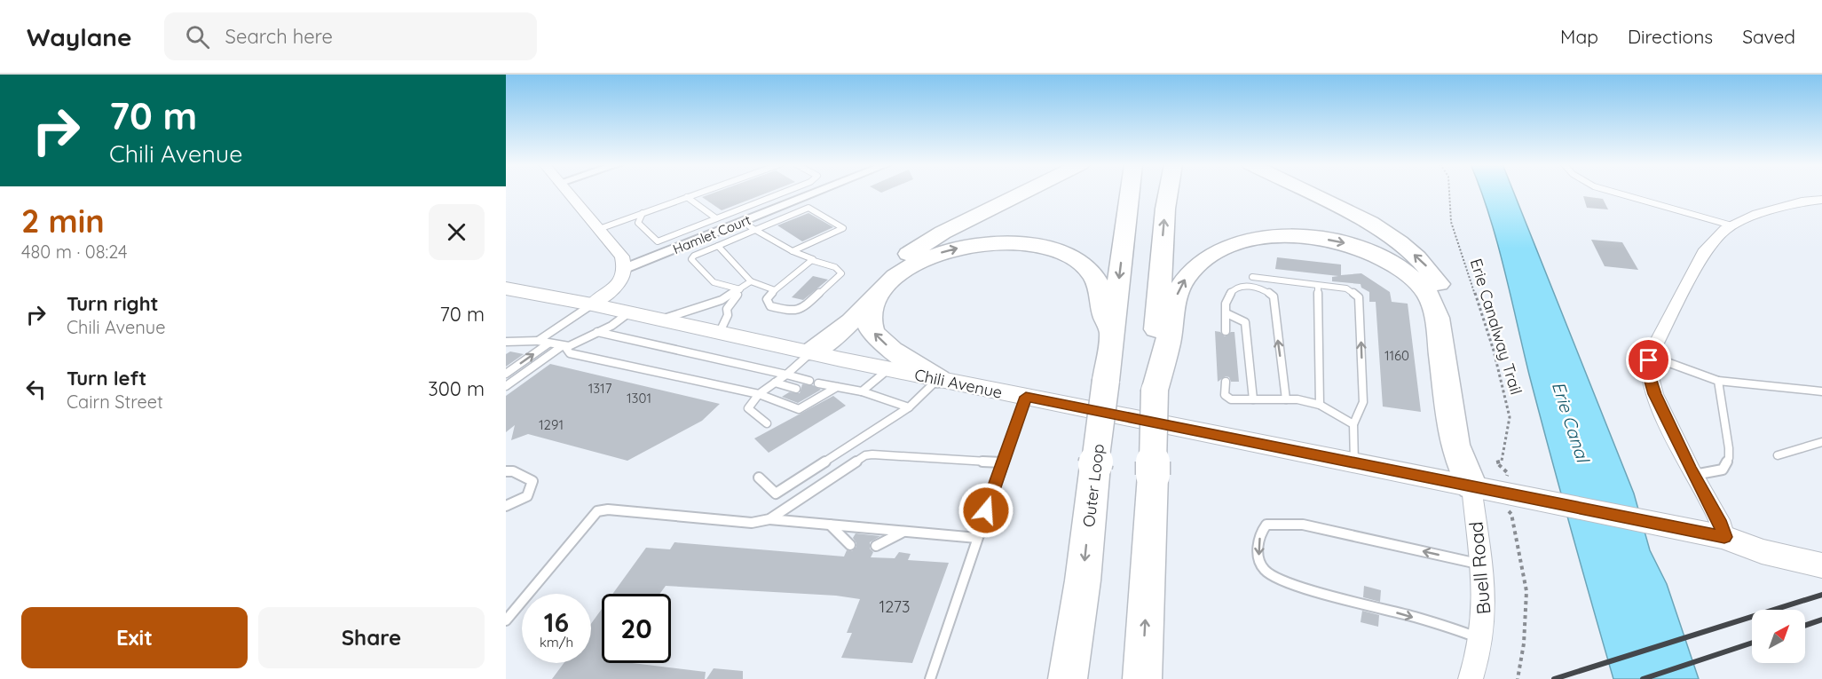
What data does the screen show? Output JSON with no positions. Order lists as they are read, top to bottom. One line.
{"streets":{"highway":["Outer Loop"],"main road":["Chili Avenue"],"street":["Hamlet Court","Buell Road"],"path":["Erie Canalway Trail"]},"crossings":[["Erie Canalway Trail","Chili Avenue"],["Chili Avenue","Buell Road"]],"water":["Erie Canal"],"house_numbers":["1160","1317","1301","1291","1273"],"north":"top right","page":{"header":"Waylane","search":"Search here","nav":["Map","Directions","Saved"],"turn":["70 m","Chili Avenue"],"heading":["2 min","480 m · 08:24"],"list":[{"name":"Turn right","note":"Chili Avenue","value":"70 m"},{"name":"Turn left","note":"Cairn Street","value":"300 m"}],"speed":"16 km/h","limit":"20","buttons":["Exit","Share"]}}
